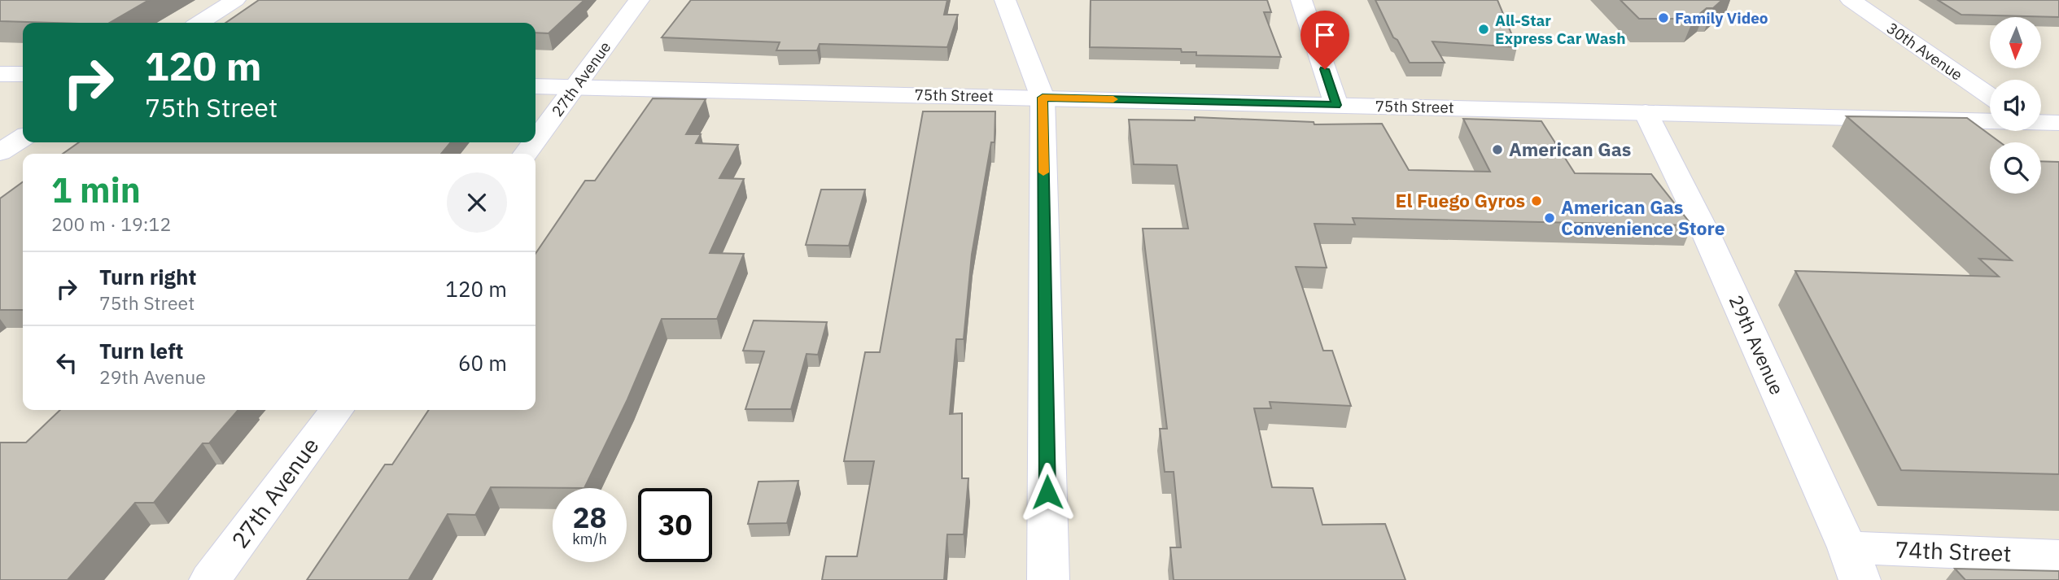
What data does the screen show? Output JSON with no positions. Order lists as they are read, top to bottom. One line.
{"streets":{"street":["30th Avenue","27th Avenue","75th Street","29th Avenue","74th Street"]},"crossings":[["27th Avenue","75th Street"],["75th Street","29th Avenue"],["29th Avenue","74th Street"]],"places":["Family Video","All-Star Express Car Wash","American Gas","El Fuego Gyros","American Gas Convenience Store"],"north":"bottom","page":{"turn":["120 m","75th Street"],"heading":["1 min","200 m · 19:12"],"list":[{"name":"Turn right","note":"75th Street","value":"120 m"},{"name":"Turn left","note":"29th Avenue","value":"60 m"}],"speed":"28 km/h","limit":"30"}}
